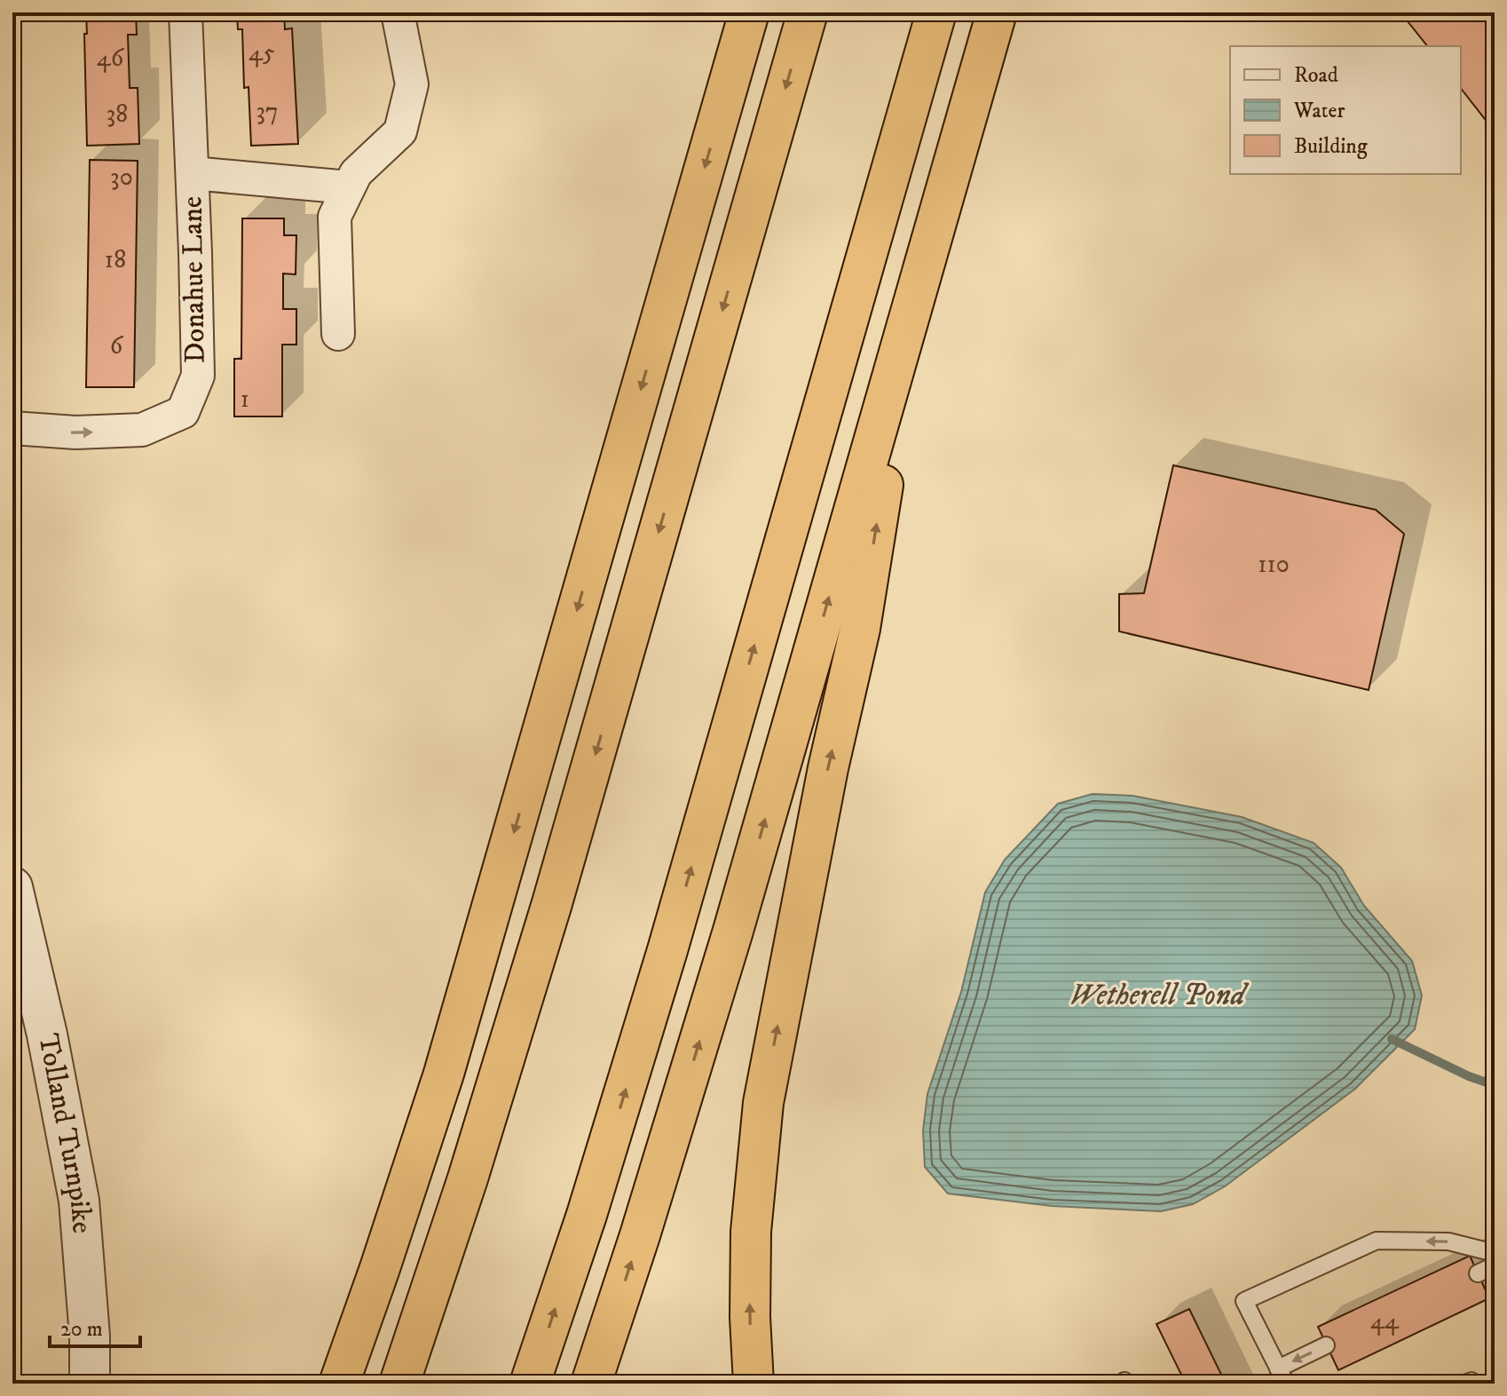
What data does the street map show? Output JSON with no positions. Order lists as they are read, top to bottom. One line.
{"streets":{"street":["Donahue Lane","Tolland Turnpike"]},"water":["Wetherell Pond"],"house_numbers":["45","46","37","38","30","18","6","1","110","44"],"legend":["Road","Water","Building"],"scale_bar":"20 m"}
